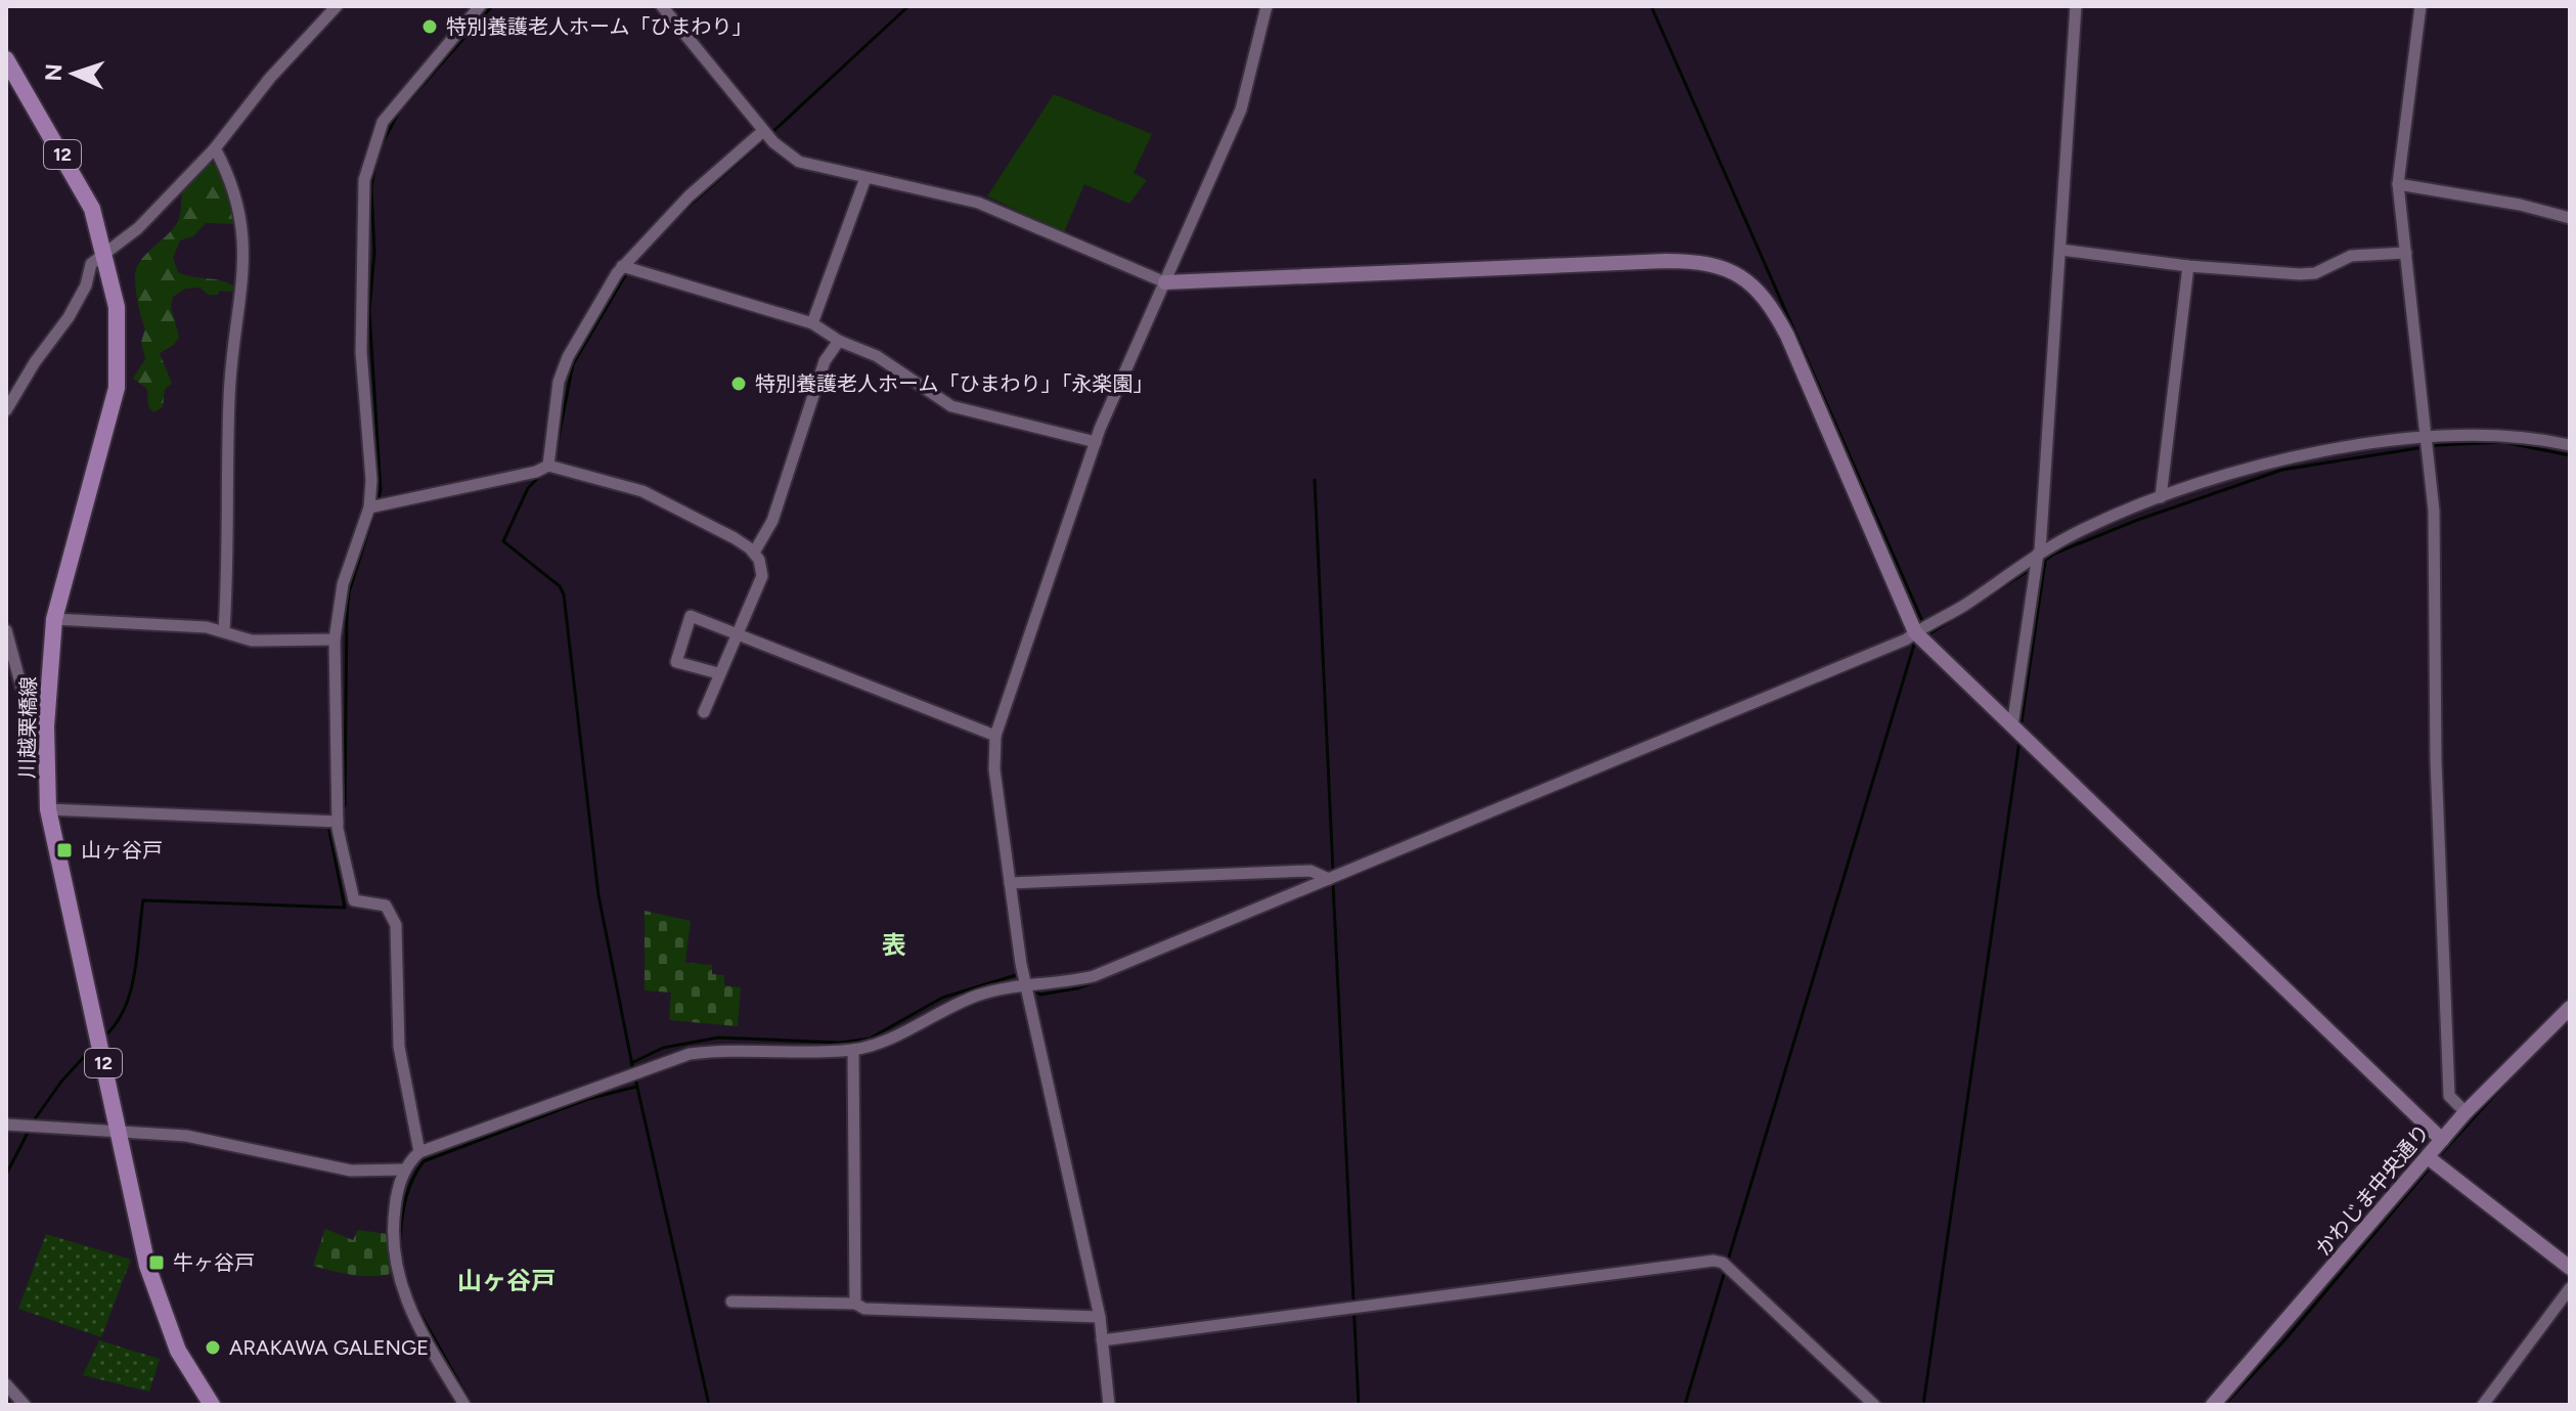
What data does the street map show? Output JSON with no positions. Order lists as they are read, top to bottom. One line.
{"streets":{"main road":["12","川越栗橋線"],"street":["かわじま中央通り"]},"districts":["表","山ヶ谷戸"],"places":{"other":["特別養護老人ホーム「ひまわり」","特別養護老人ホーム「ひまわり」「永楽園」","ARAKAWA GALENGE"],"transit":["山ヶ谷戸","牛ヶ谷戸"]},"north":"left"}
